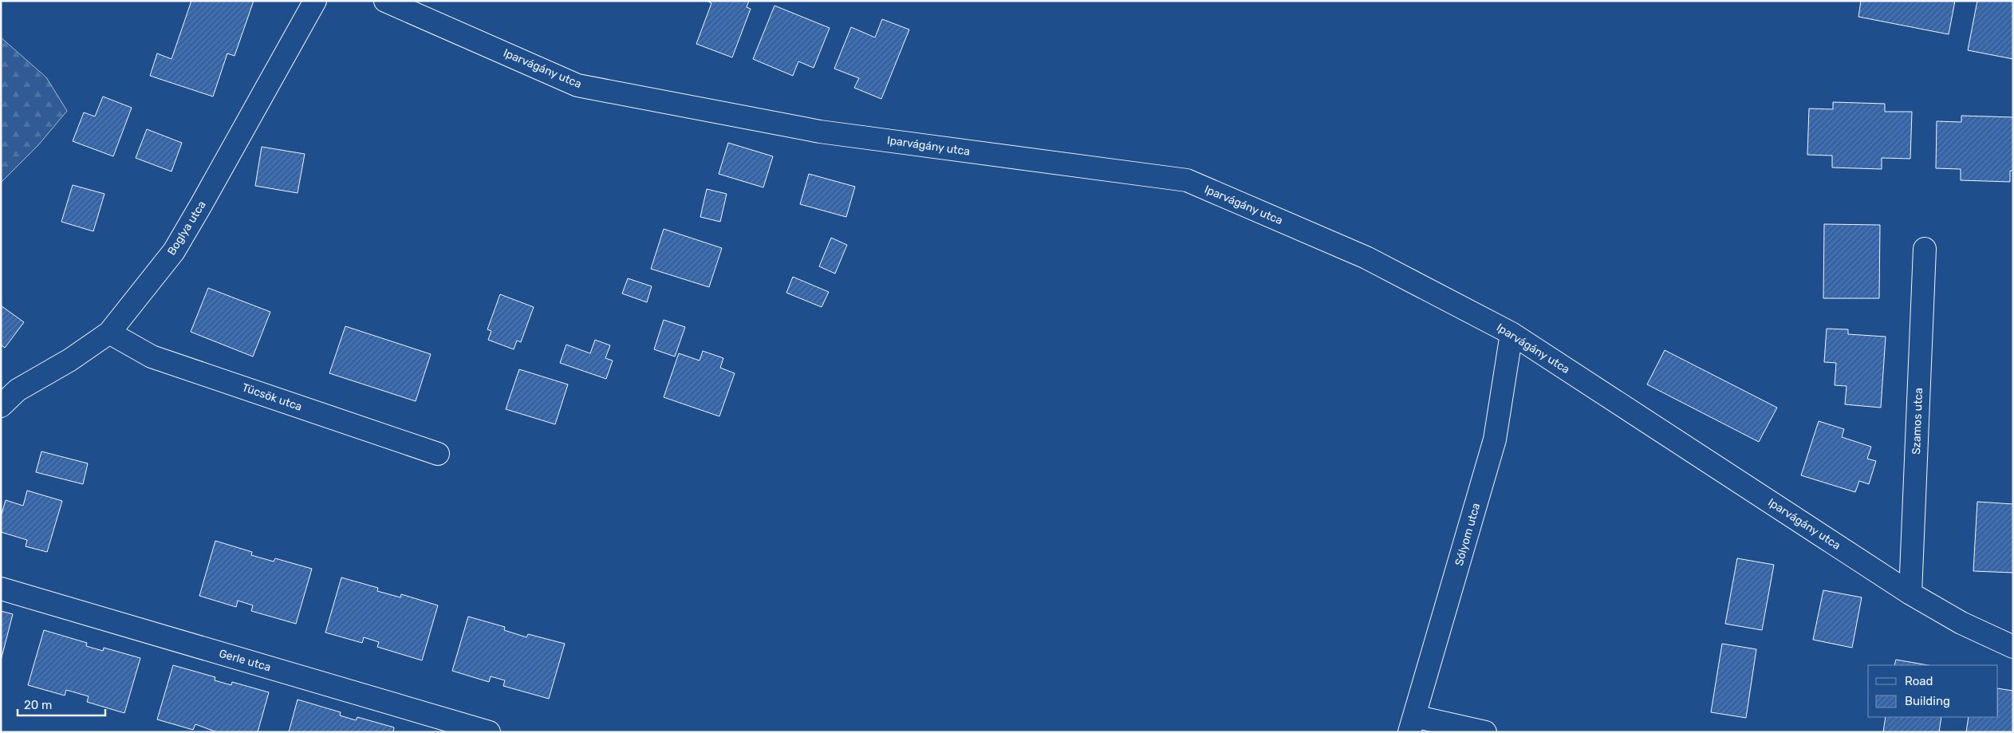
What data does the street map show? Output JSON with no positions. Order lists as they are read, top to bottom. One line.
{"streets":{"street":["Iparvágány utca","Boglya utca","Tücsök utca","Szamos utca","Sólyom utca","Gerle utca"]},"crossings":[["Iparvágány utca","Szamos utca"],["Iparvágány utca","Sólyom utca"],["Boglya utca","Tücsök utca"]],"legend":["Road","Building"],"scale_bar":"20 m"}
